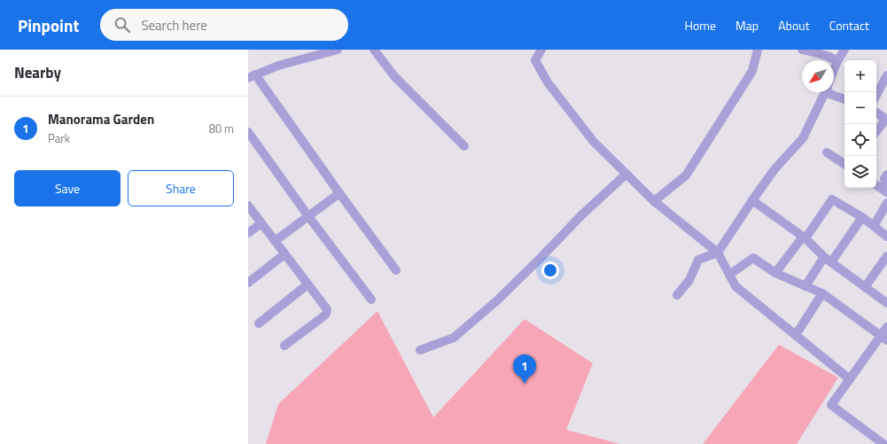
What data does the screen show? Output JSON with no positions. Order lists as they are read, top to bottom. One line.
{"north":"bottom left","page":{"header":"Pinpoint","search":"Search here","nav":["Home","Map","About","Contact"],"heading":"Nearby","map_buttons":["+","−"],"list":[{"mark":"1","name":"Manorama Garden","note":"Park","value":"80 m"}],"buttons":["Save","Share"],"pins":"1"}}
